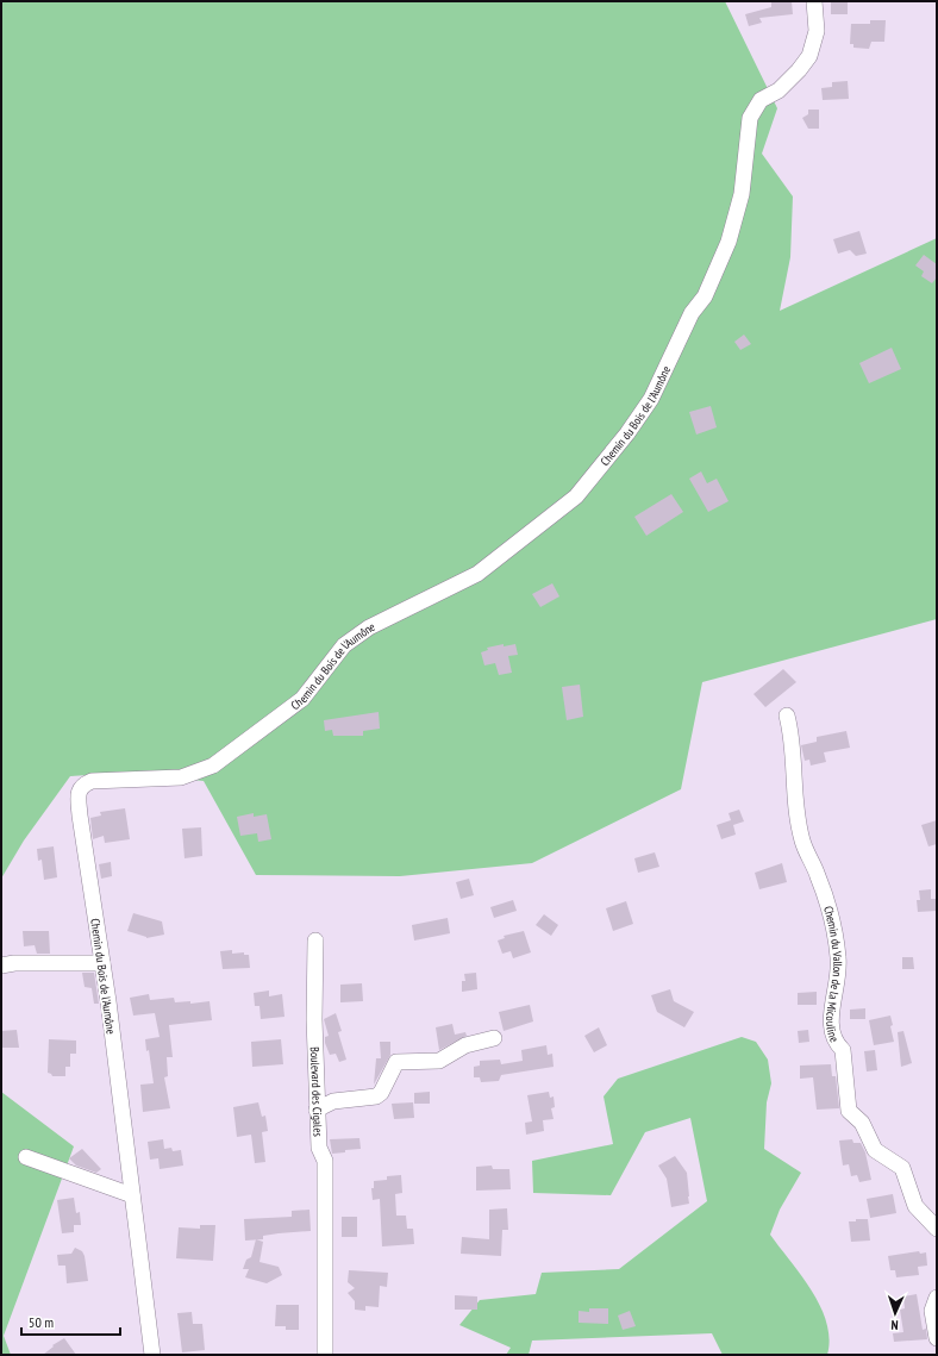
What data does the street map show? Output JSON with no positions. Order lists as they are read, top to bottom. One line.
{"streets":{"street":["Chemin du Bois de l'Aumône","Chemin du Vallon de la Micouline","Boulevard des Cigales"]},"scale_bar":"50 m","north":"bottom"}
